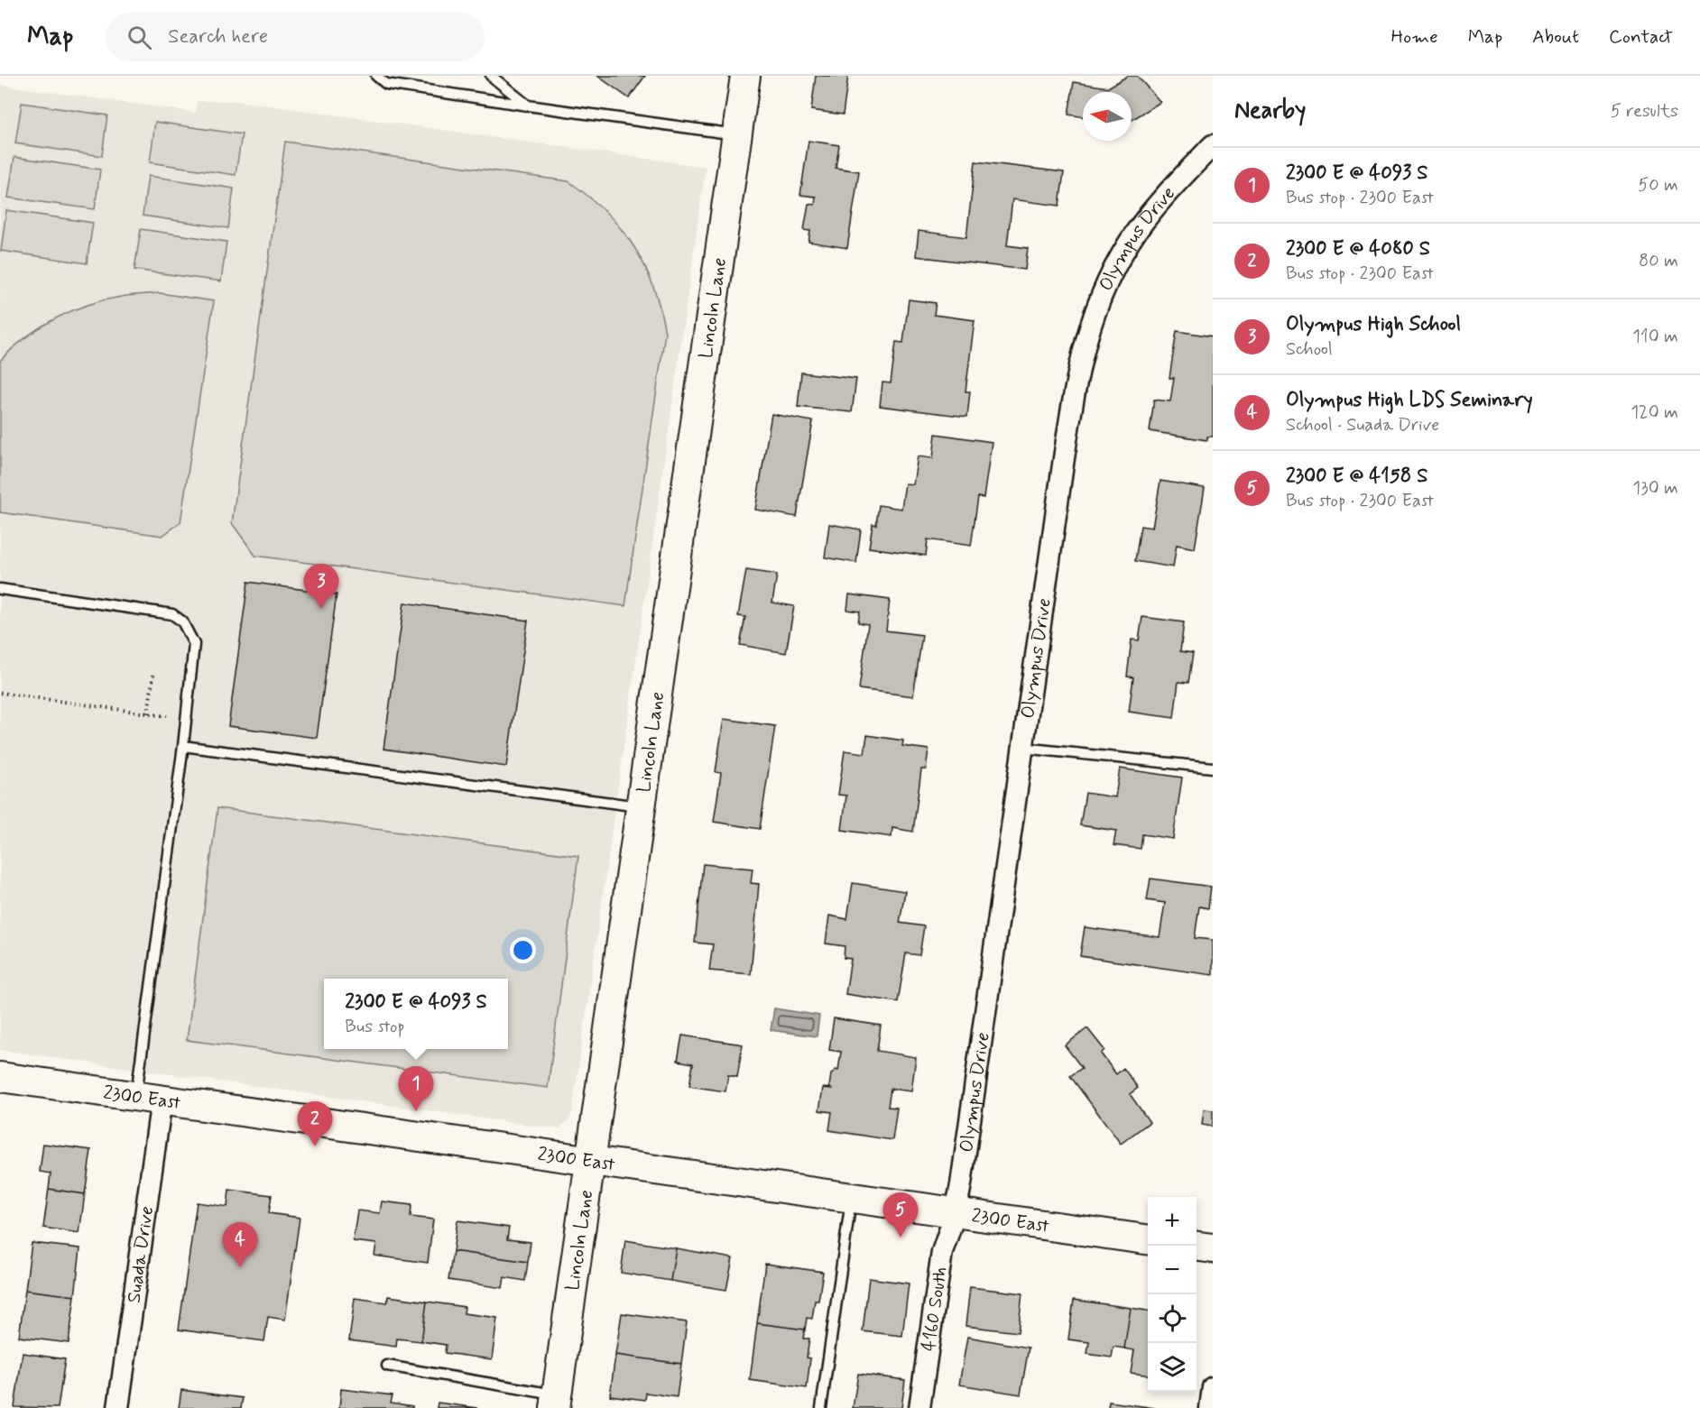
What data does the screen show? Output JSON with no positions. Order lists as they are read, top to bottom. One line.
{"streets":{"street":["Olympus Drive","Lincoln Lane","2300 East","Suada Drive","4160 South"]},"crossings":[["Olympus Drive","2300 East"],["Olympus Drive","4160 South"],["Lincoln Lane","2300 East"],["2300 East","Suada Drive"],["2300 East","4160 South"]],"north":"left","page":{"header":"Map","search":"Search here","nav":["Home","Map","About","Contact"],"heading":["Nearby","5 results"],"list":[{"mark":"1","name":"2300 E @ 4093 S","note":"Bus stop · 2300 East","value":"50 m"},{"mark":"2","name":"2300 E @ 4080 S","note":"Bus stop · 2300 East","value":"80 m"},{"mark":"3","name":"Olympus High School","note":"School","value":"110 m"},{"mark":"4","name":"Olympus High LDS Seminary","note":"School · Suada Drive","value":"120 m"},{"mark":"5","name":"2300 E @ 4158 S","note":"Bus stop · 2300 East","value":"130 m"}],"pins":["3","1","2","5","4"],"popup":["2300 E @ 4093 S","Bus stop"],"map_buttons":["+","−"]}}
